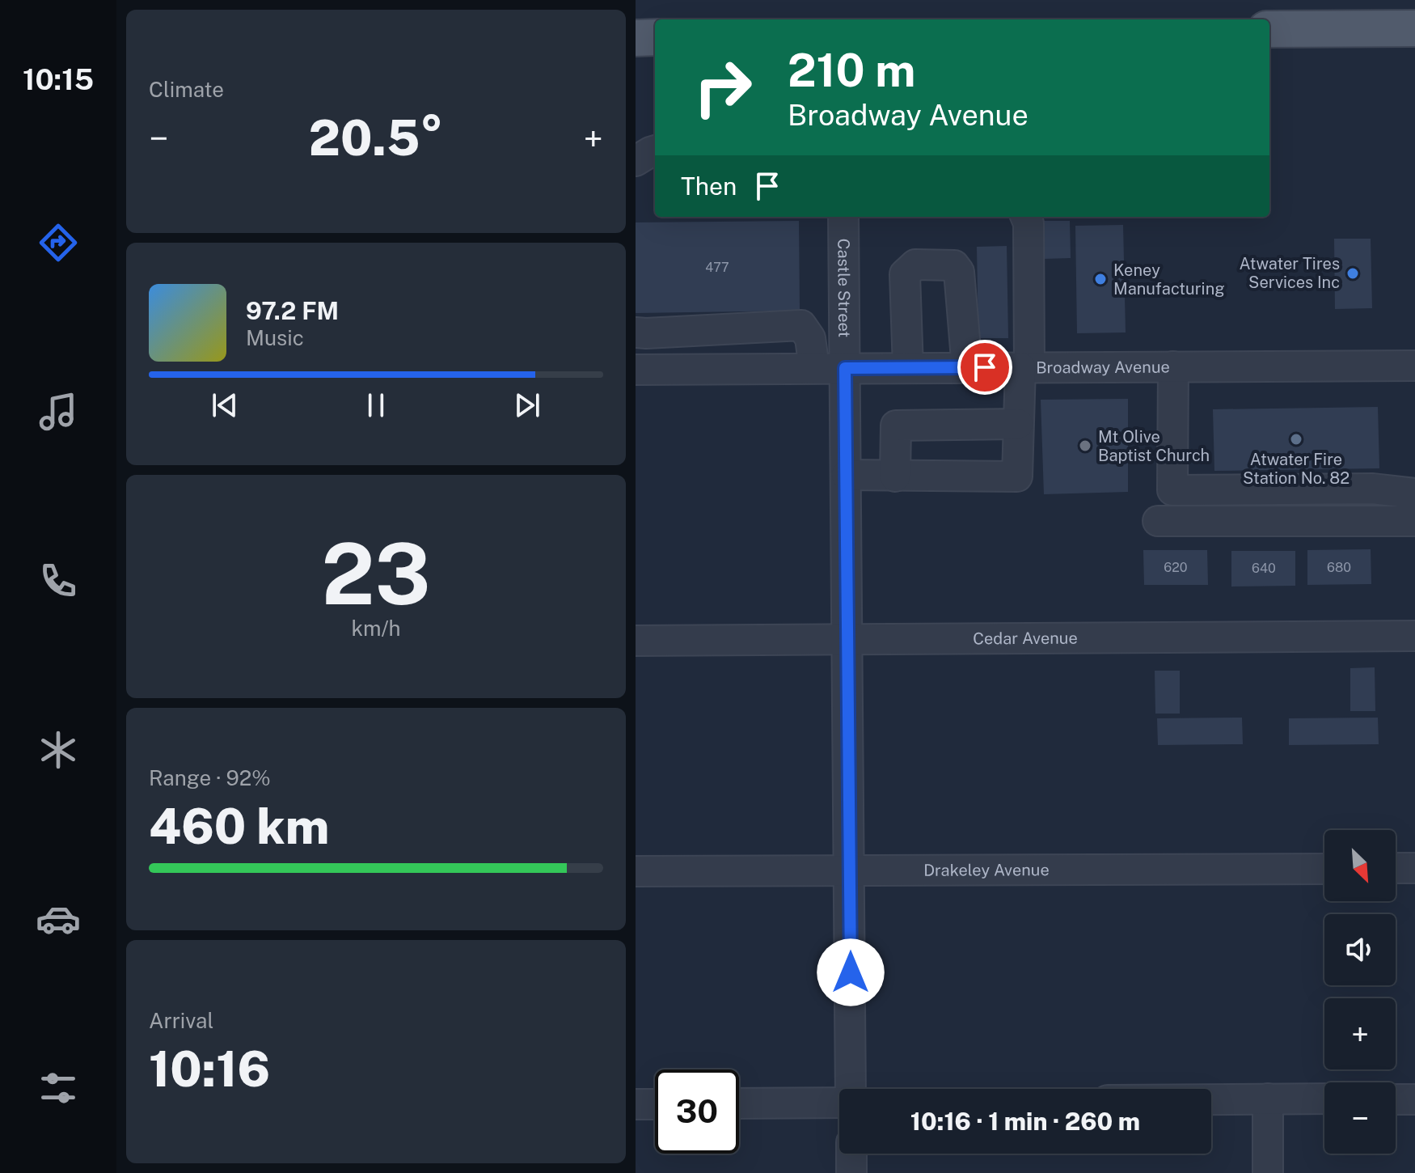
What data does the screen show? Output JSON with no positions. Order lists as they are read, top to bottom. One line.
{"streets":{"street":["Castle Street","Broadway Avenue","Cedar Avenue","Drakeley Avenue"]},"crossings":[["Castle Street","Broadway Avenue"],["Castle Street","Cedar Avenue"],["Castle Street","Drakeley Avenue"]],"places":["Atwater Tires Services Inc","Keney Manufacturing","Atwater Fire Station No. 82","Mt Olive Baptist Church"],"house_numbers":["477","620","680","640"],"north":"bottom right","page":{"tabs":"10:15","tile":["Climate",["23","km/h"],["Range · 92%","460 km"],["Arrival","10:16"]],"turn":["210 m","Broadway Avenue"],"heat":["−","20.5°","+"],"then":"Then","song":["97.2 FM","Music"],"map_buttons":["+","−"],"limit":"30","trip":"10:16 · 1 min · 260 m"}}
